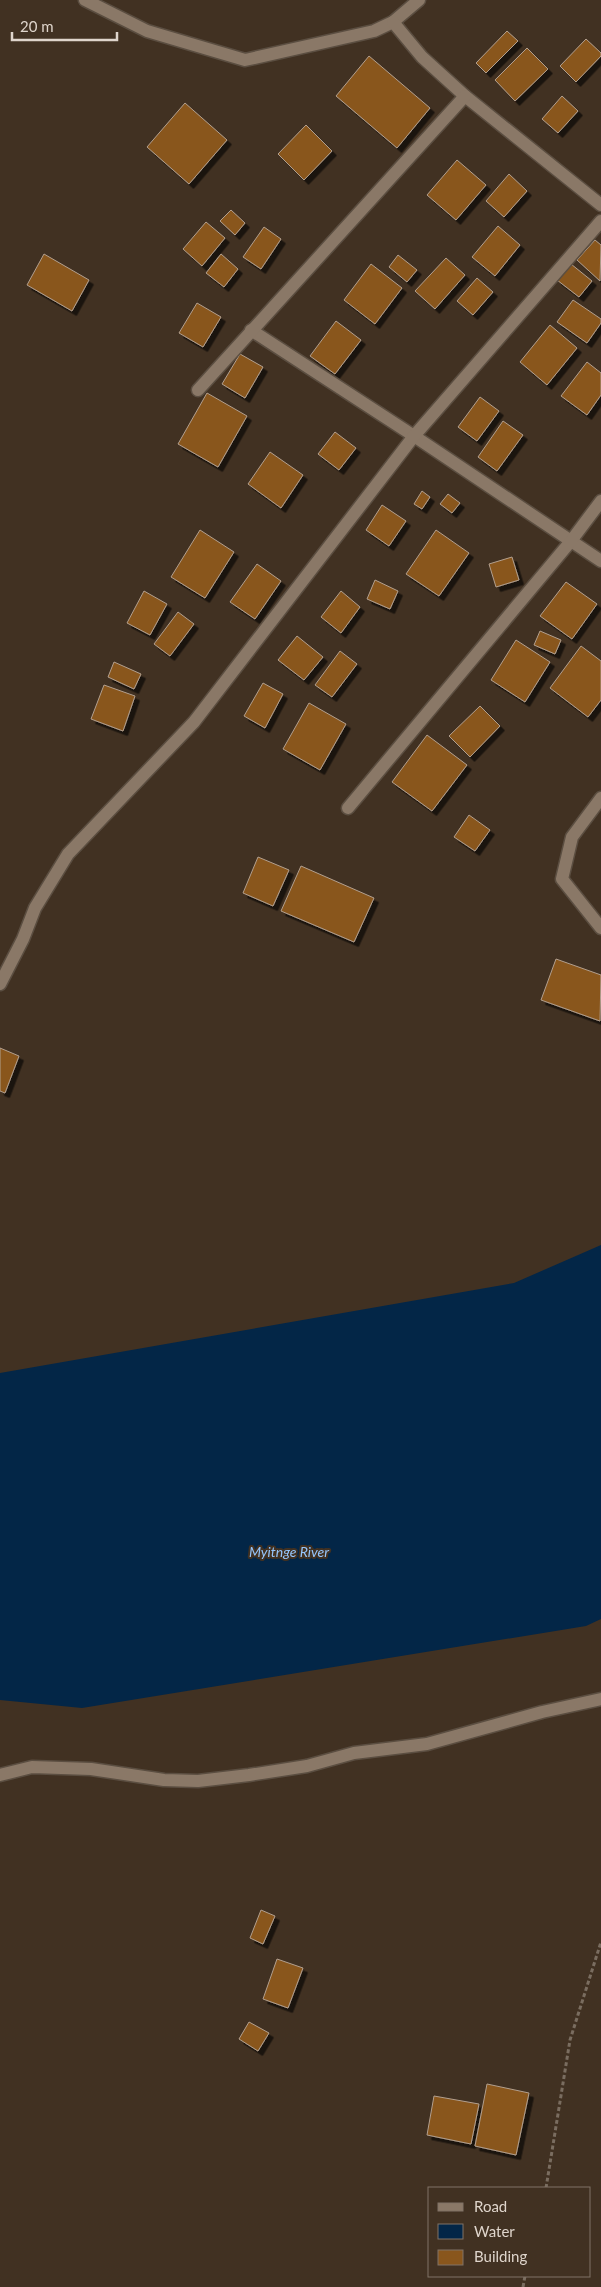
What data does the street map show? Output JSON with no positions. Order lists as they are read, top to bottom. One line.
{"water":["Myitnge River"],"legend":["Road","Water","Building"],"scale_bar":"20 m"}
